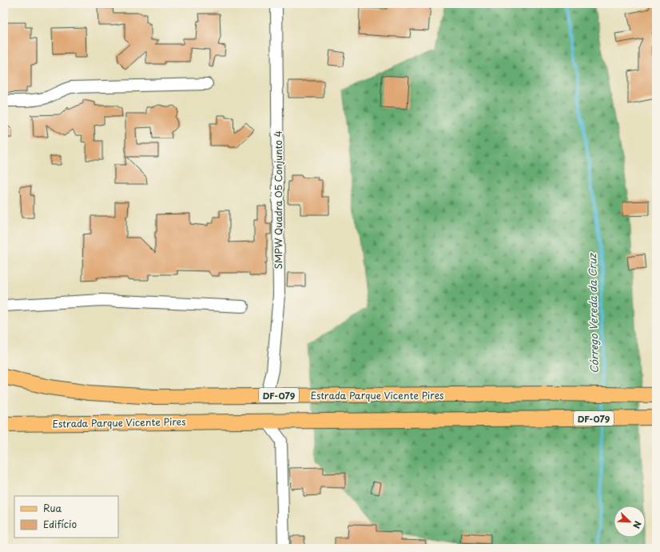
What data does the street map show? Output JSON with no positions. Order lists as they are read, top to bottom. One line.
{"streets":{"main road":["DF-079","Estrada Parque Vicente Pires"],"street":["SMPW Quadra 05 Conjunto 4"]},"crossings":[["SMPW Quadra 05 Conjunto 4","Estrada Parque Vicente Pires"]],"water":["Córrego Vereda da Cruz"],"legend":["Rua","Edifício"],"north":"bottom right"}
